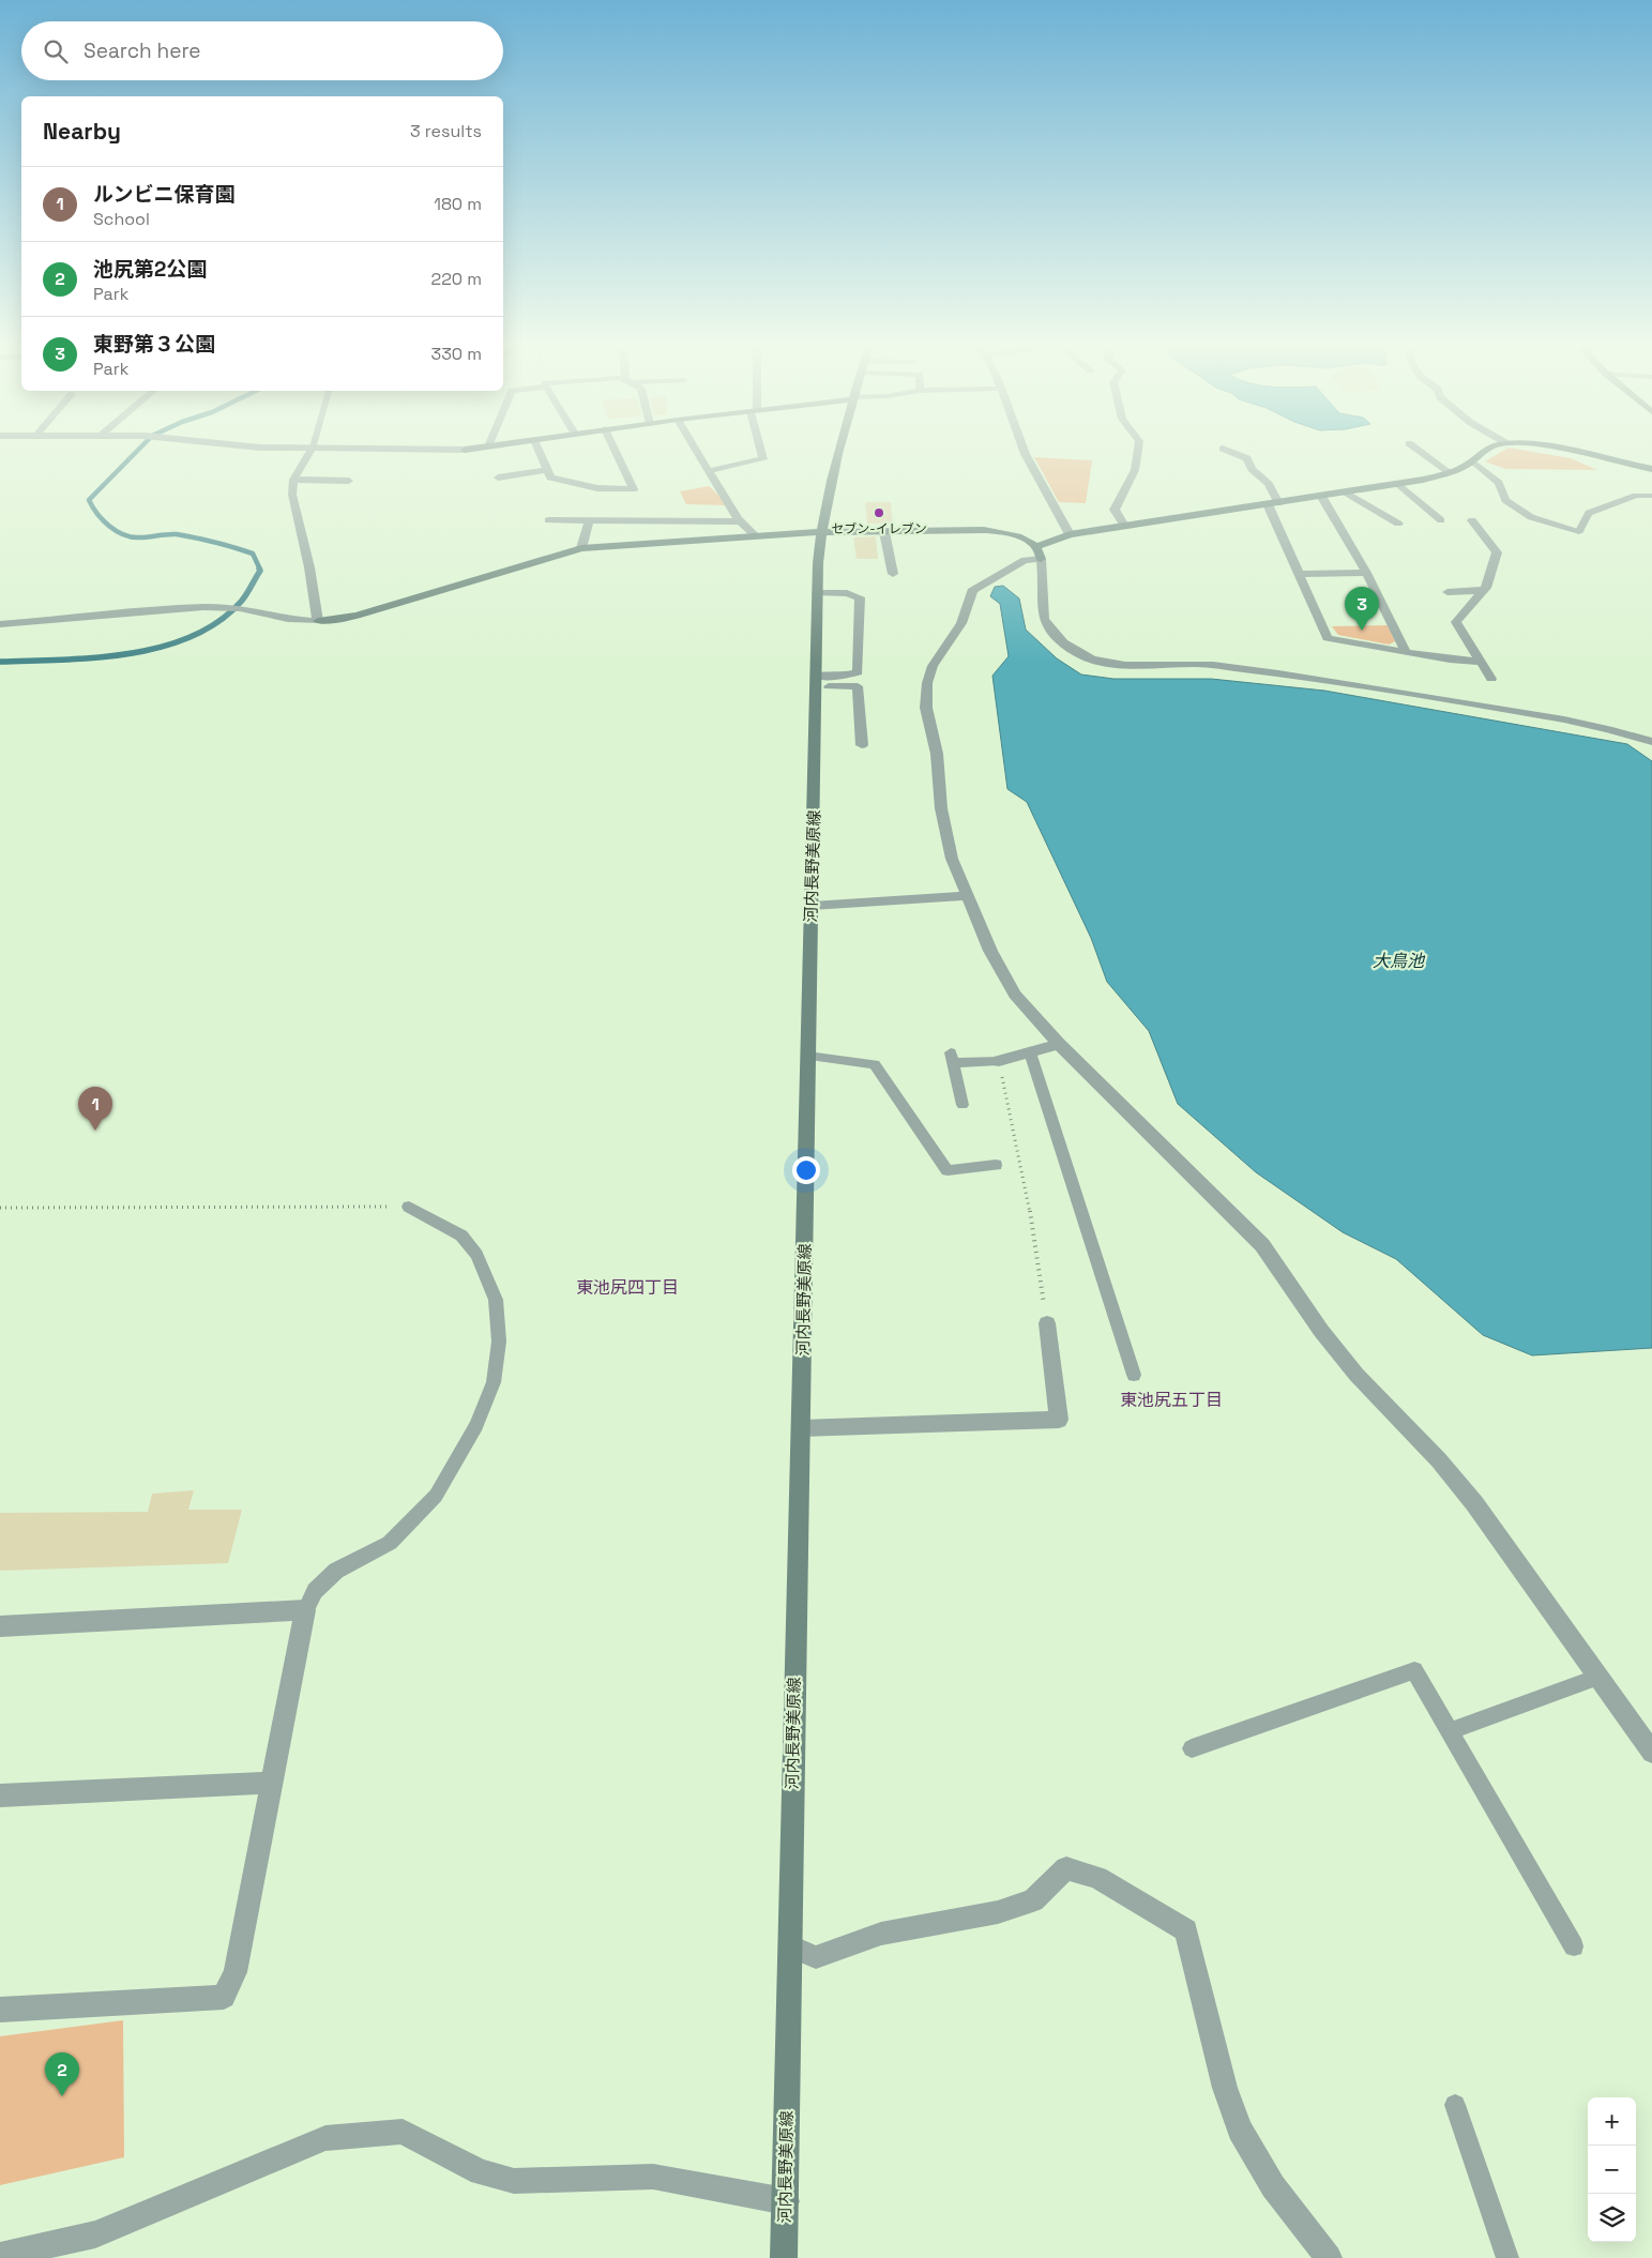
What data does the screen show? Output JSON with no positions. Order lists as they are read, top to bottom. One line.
{"streets":{"street":["河内長野美原線"]},"districts":["東池尻四丁目","東池尻五丁目"],"water":["大鳥池"],"places":["セブン-イレブン"],"page":{"search":"Search here","heading":["Nearby","3 results"],"list":[{"mark":"1","name":"ルンビニ保育園","note":"School","value":"180 m"},{"mark":"2","name":"池尻第2公園","note":"Park","value":"220 m"},{"mark":"3","name":"東野第３公園","note":"Park","value":"330 m"}],"pins":["3","1","2"],"map_buttons":["+","−"]}}
